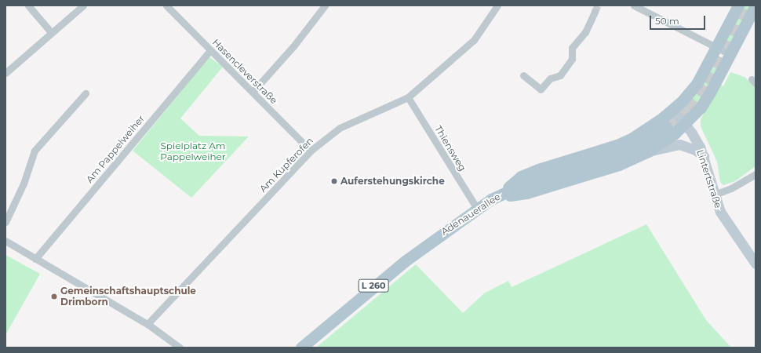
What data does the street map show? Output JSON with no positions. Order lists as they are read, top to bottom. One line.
{"streets":{"main road":["Lintertstraße","Adenauerallee","L 260"],"street":["Hasencleverstraße","Thiensweg","Am Pappelweiher","Am Kupferofen"]},"crossings":[["Hasencleverstraße","Am Pappelweiher"],["Hasencleverstraße","Am Kupferofen"],["Thiensweg","Am Kupferofen"],["Thiensweg","Adenauerallee"]],"parks":["Spielplatz Am Pappelweiher"],"places":["Auferstehungskirche","Gemeinschaftshauptschule Drimborn"],"scale_bar":"50 m"}
